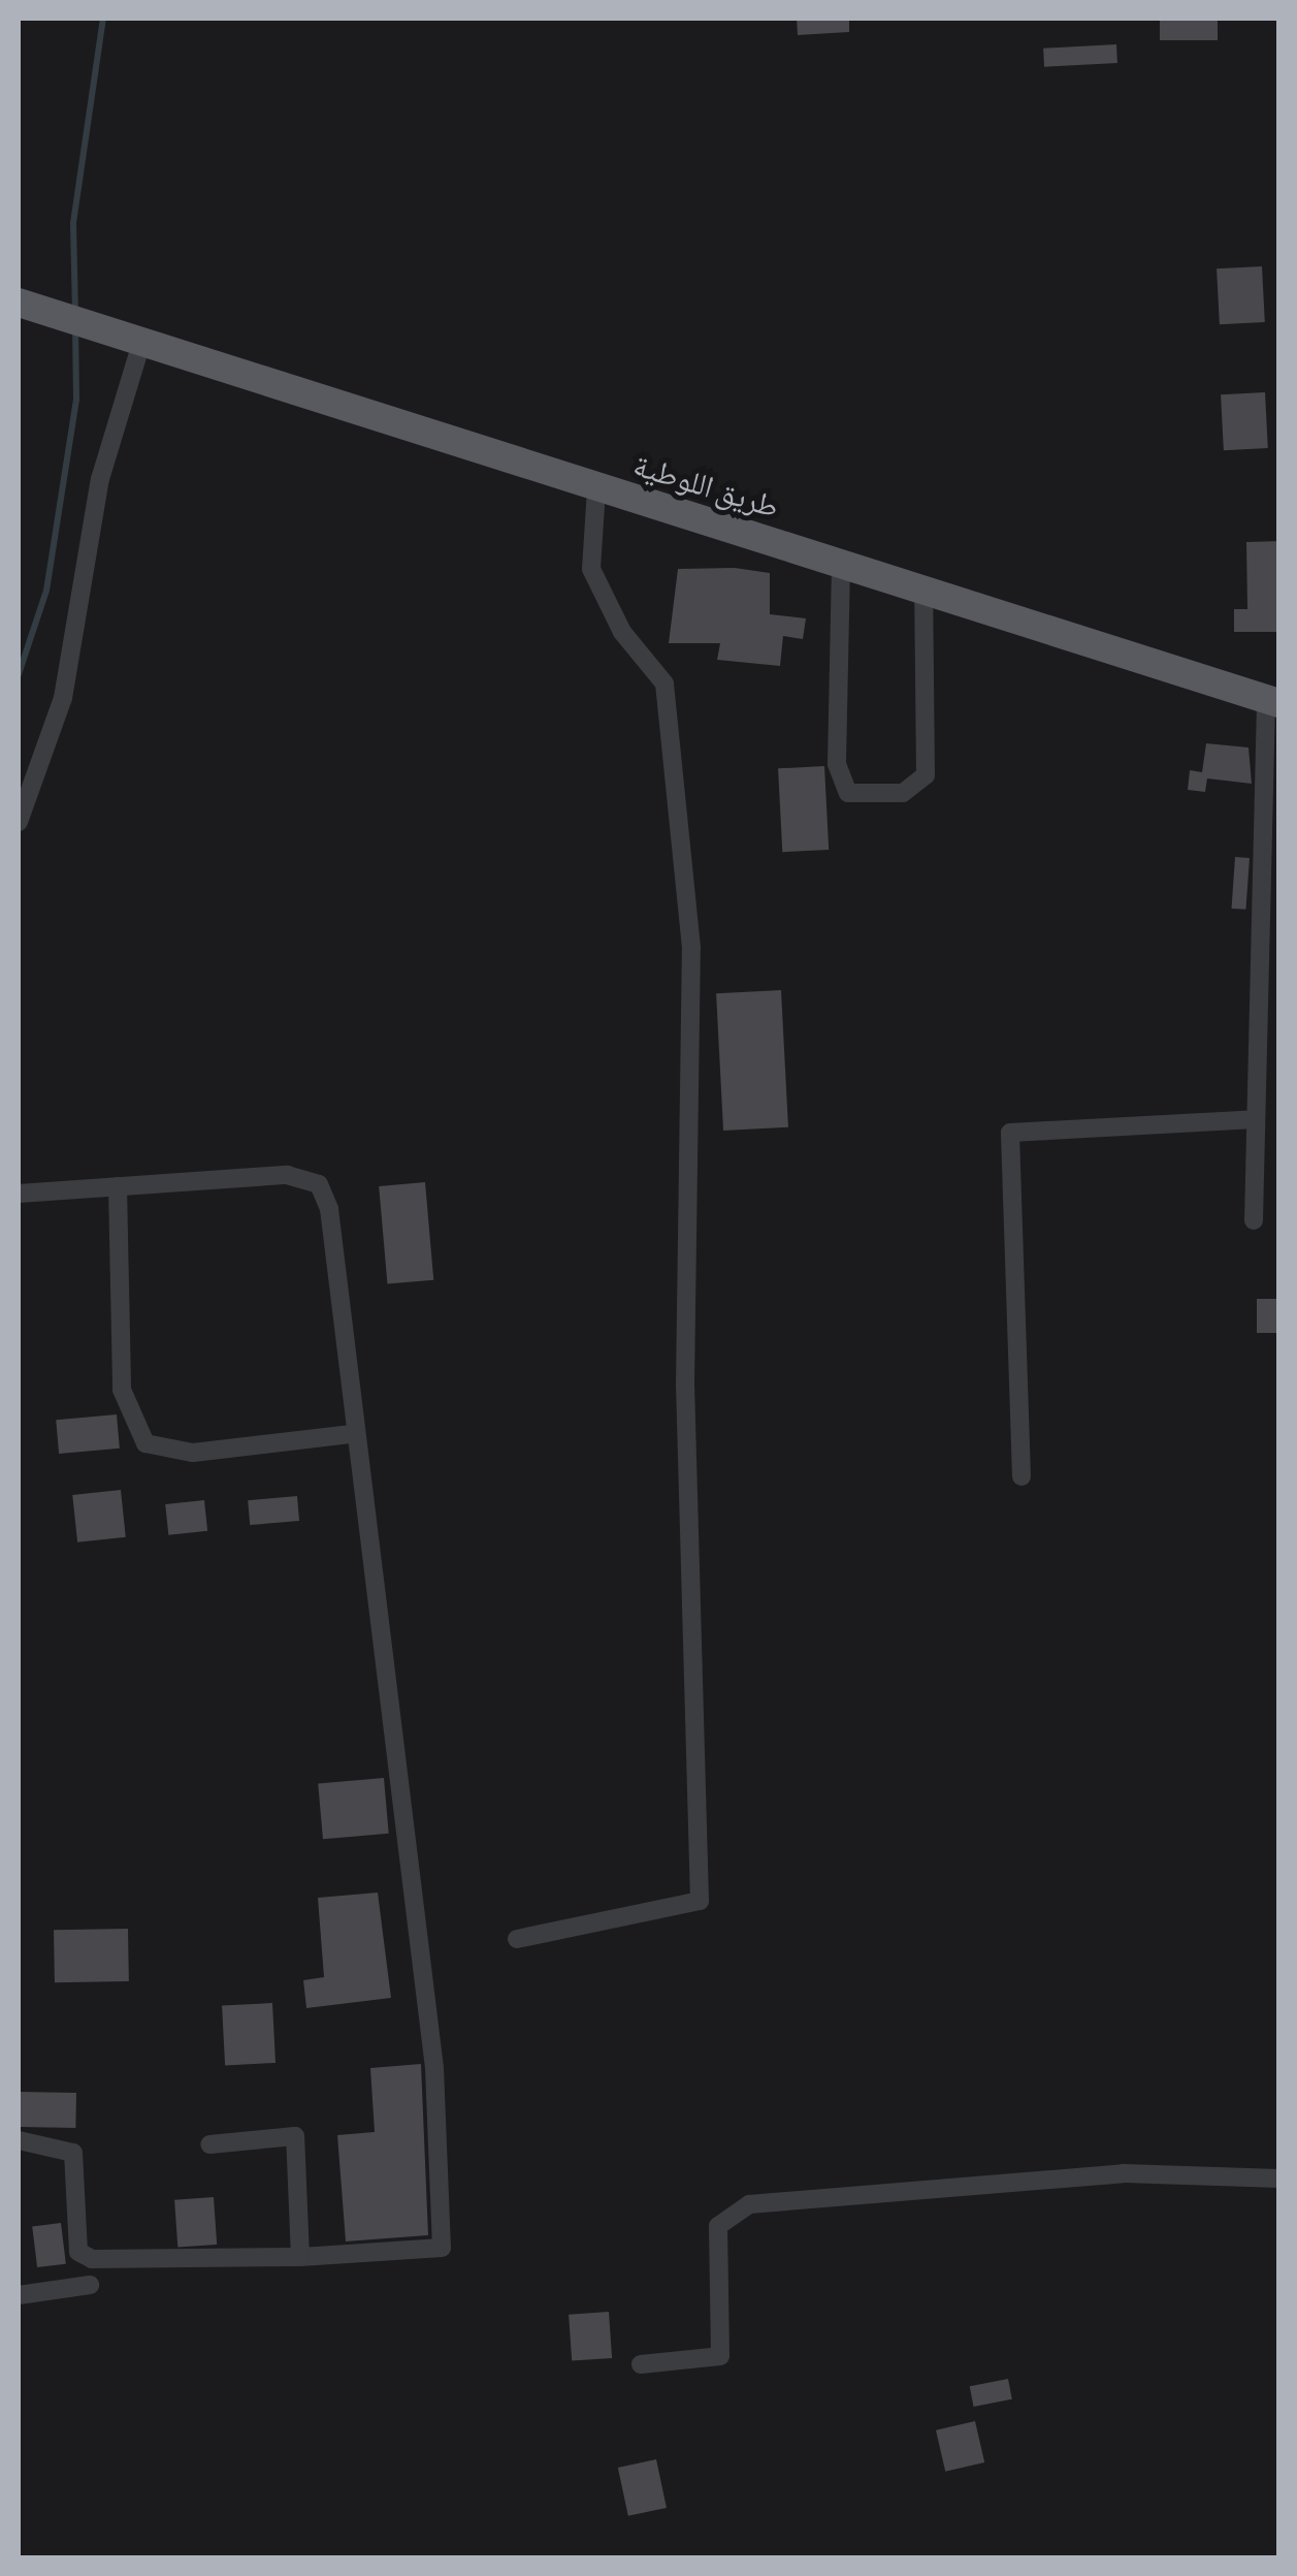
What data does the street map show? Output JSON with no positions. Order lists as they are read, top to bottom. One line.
{"streets":{"main road":["طريق اللوطية"]}}
